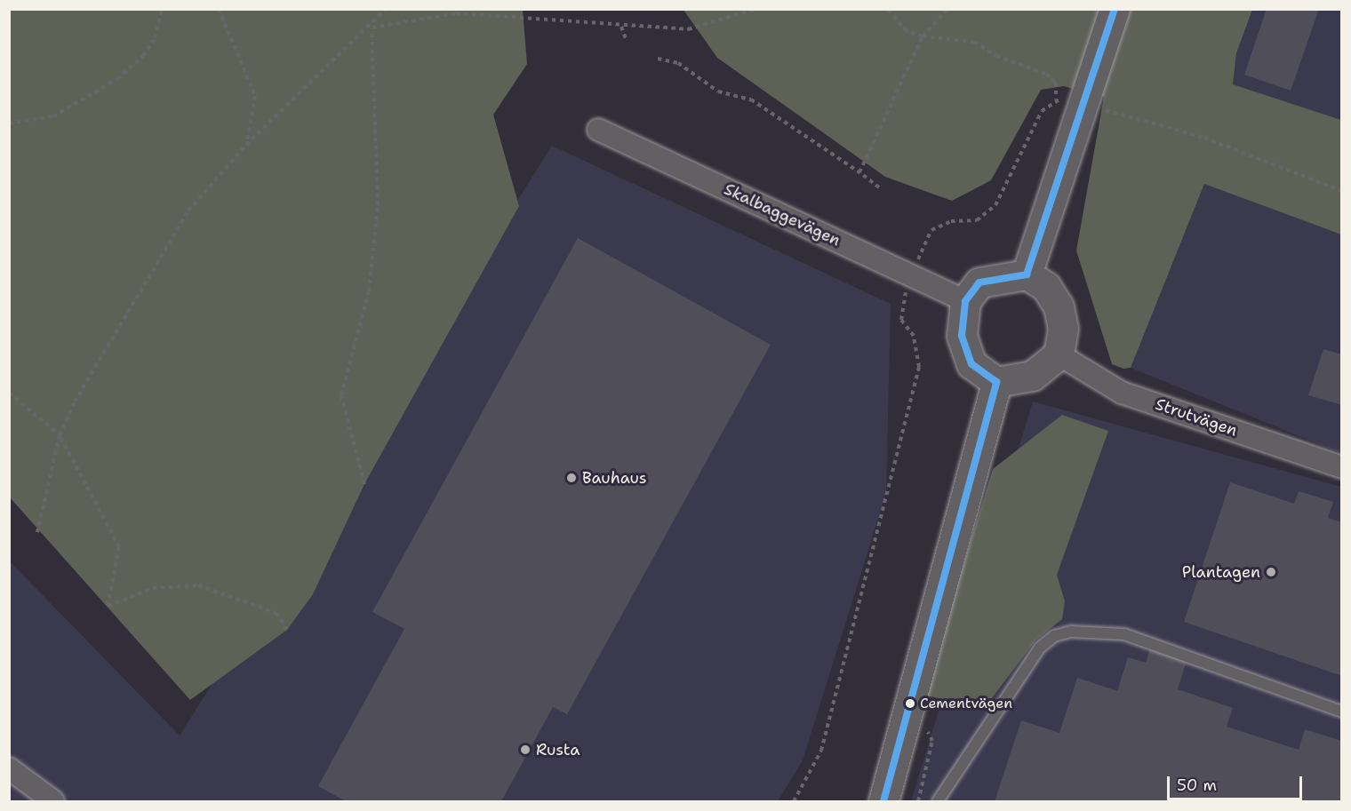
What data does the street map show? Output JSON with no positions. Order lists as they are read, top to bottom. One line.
{"streets":{"street":["Skalbaggevägen","Strutvägen"]},"crossings":[["Skalbaggevägen","Strutvägen"]],"places":["Bauhaus","Plantagen","Cementvägen","Rusta"],"scale_bar":"50 m"}
